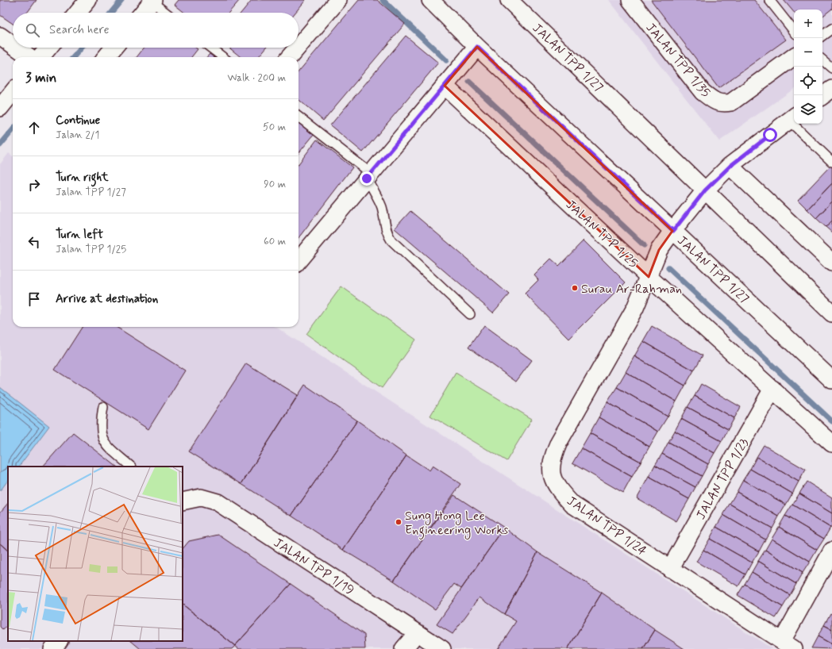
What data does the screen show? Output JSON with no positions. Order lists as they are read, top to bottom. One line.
{"streets":{"street":["JALAN TPP 1/27","JALAN TPP 1/35","JALAN TPP 1/25","JALAN TPP 1/23","JALAN TPP 1/24","JALAN TPP 1/19"]},"crossings":[["JALAN TPP 1/27","JALAN TPP 1/24"],["JALAN TPP 1/25","JALAN TPP 1/23"],["JALAN TPP 1/25","JALAN TPP 1/24"],["JALAN TPP 1/23","JALAN TPP 1/24"]],"places":["Surau Ar-Rahman","Sung Hong Lee Engineering Works"],"page":{"map_buttons":["+","−"],"search":"Search here","heading":["3 min","Walk · 200 m"],"list":[["Continue","Jalan 2/1","50 m"],["Turn right","Jalan TPP 1/27","90 m"],["Turn left","Jalan TPP 1/25","60 m"],"Arrive at destination"]}}
